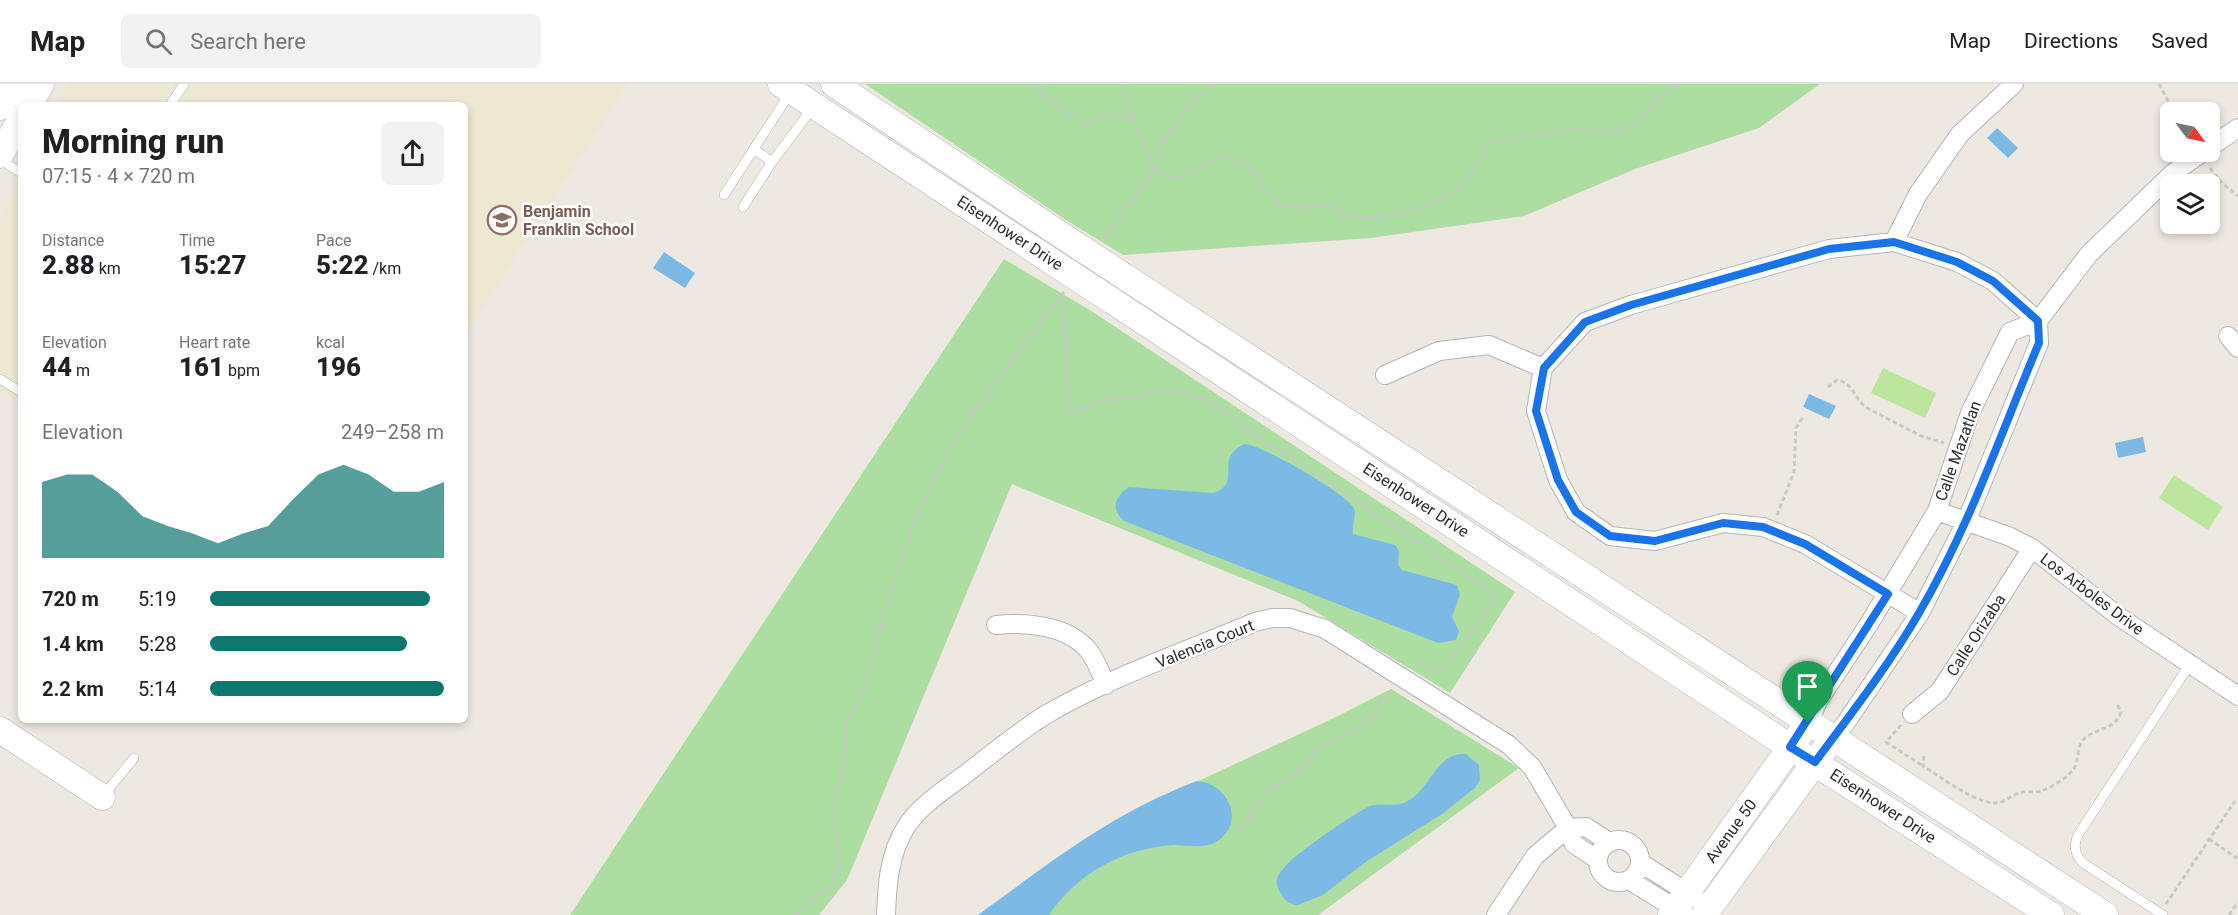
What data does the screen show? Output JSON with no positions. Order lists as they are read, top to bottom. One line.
{"streets":{"main road":["Eisenhower Drive","Avenue 50"],"street":["Calle Mazatlan","Los Arboles Drive","Calle Orizaba","Valencia Court"]},"crossings":[["Eisenhower Drive","Calle Mazatlan"],["Eisenhower Drive","Avenue 50"],["Calle Mazatlan","Los Arboles Drive"],["Calle Mazatlan","Avenue 50"],["Los Arboles Drive","Calle Orizaba"],["Valencia Court","Avenue 50"]],"places":{"school or university":["Benjamin Franklin School"]},"north":"bottom right","page":{"header":"Map","search":"Search here","nav":["Map","Directions","Saved"],"heading":["Morning run","07:15 · 4 × 720 m"],"stats":[["Distance","2.88 km"],["Time","15:27"],["Pace","5:22 /km"],["Elevation","44 m"],["Heart rate","161 bpm"],["kcal","196"]],"chart":["Elevation","249–258 m"],"list":[{"name":"720 m","note":"5:19"},{"name":"1.4 km","note":"5:28"},{"name":"2.2 km","note":"5:14"}]}}
